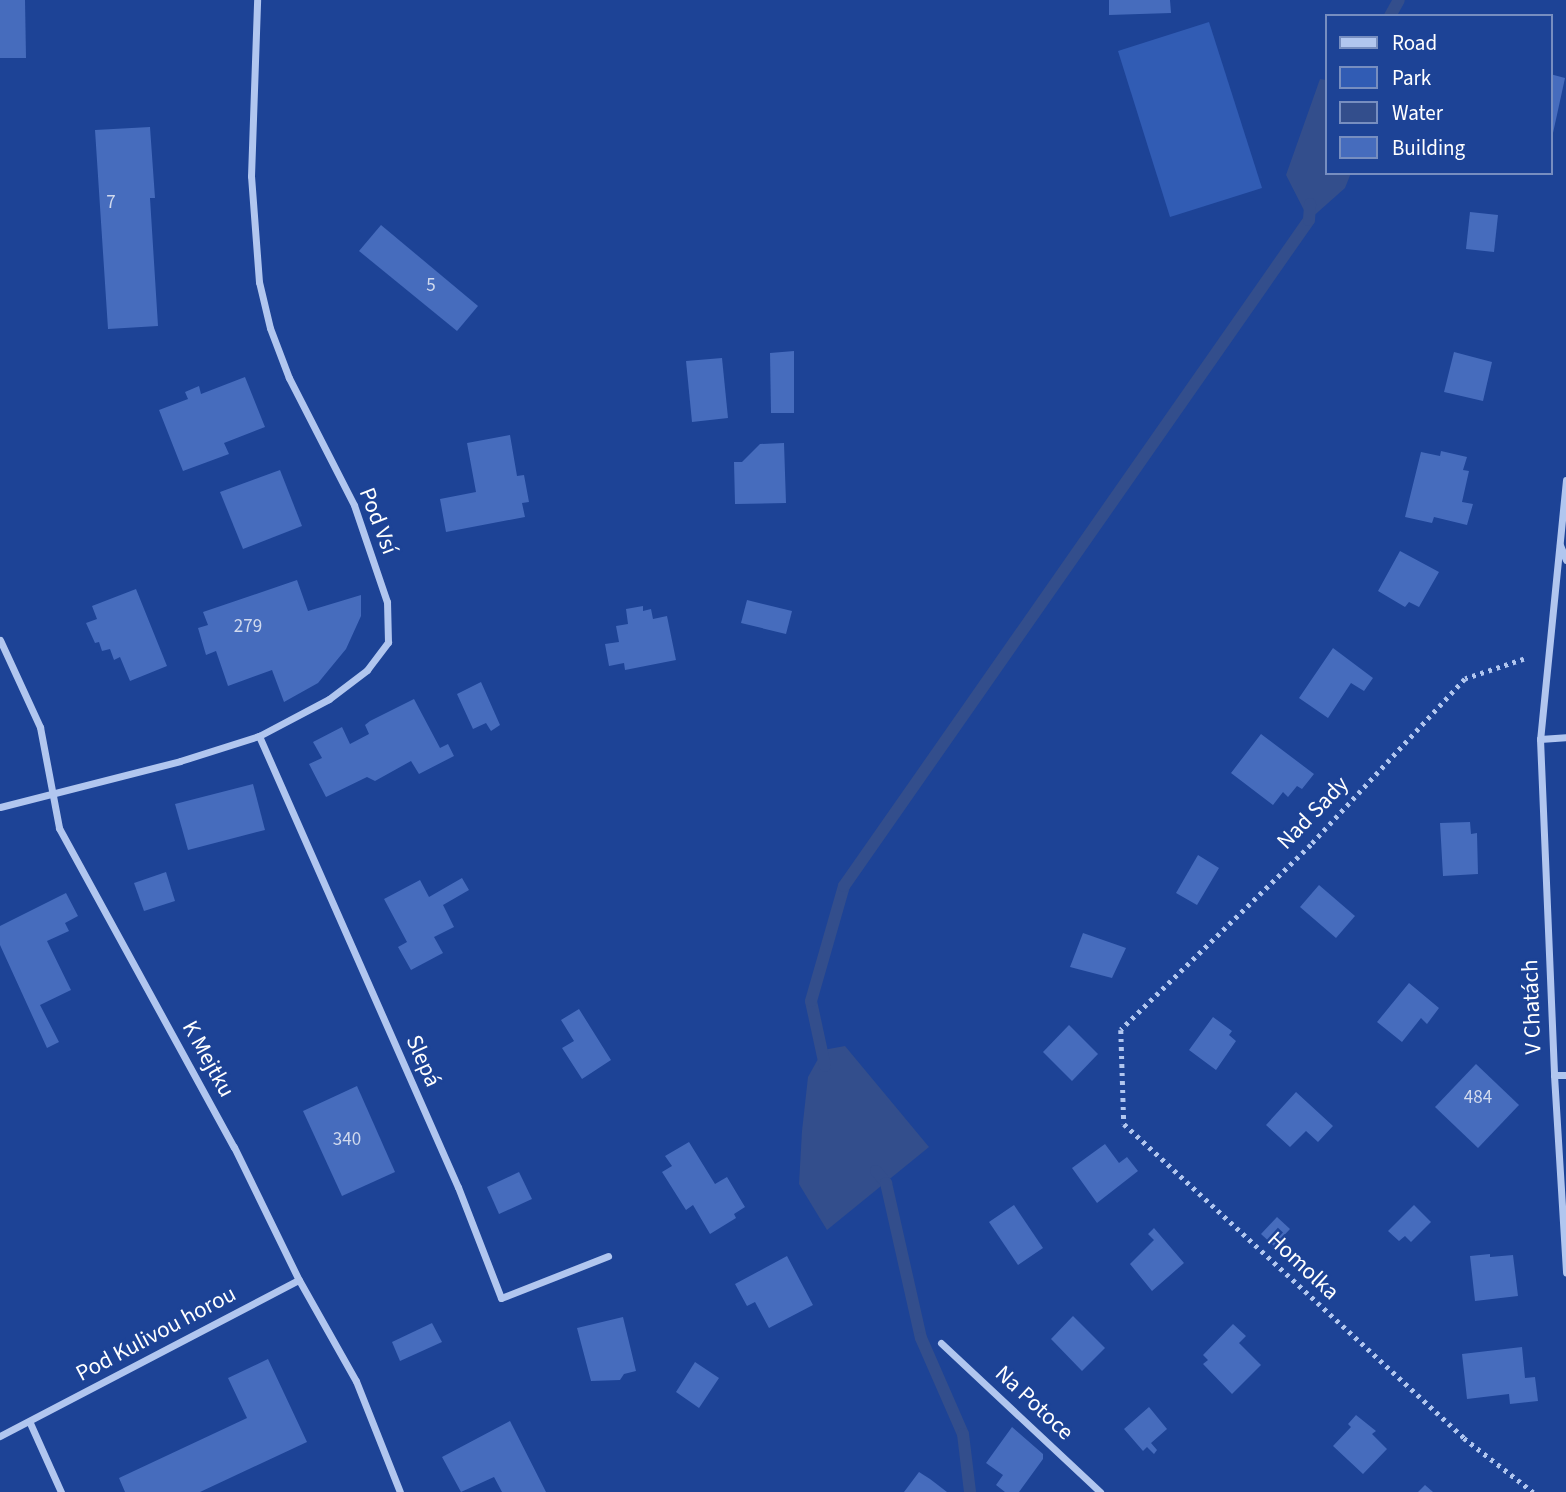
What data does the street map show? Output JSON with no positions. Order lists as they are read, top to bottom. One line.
{"streets":{"street":["Pod Vsí","V Chatách","K Mejtku","Slepá","Pod Kulivou horou","Na Potoce"],"path":["Nad Sady","Homolka"]},"crossings":[["Pod Vsí","K Mejtku"],["Pod Vsí","Slepá"],["Nad Sady","Homolka"],["K Mejtku","Pod Kulivou horou"]],"house_numbers":["7","5","279","484","340"],"legend":["Road","Park","Water","Building"]}
